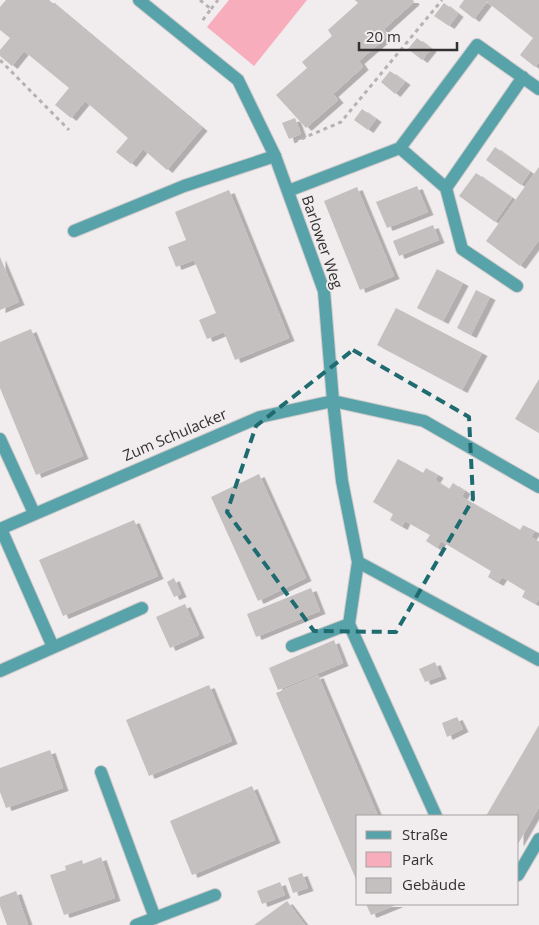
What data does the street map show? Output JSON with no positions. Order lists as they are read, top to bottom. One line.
{"streets":{"street":["Barlower Weg","Zum Schulacker"]},"crossings":[["Barlower Weg","Zum Schulacker"]],"legend":["Straße","Park","Gebäude"],"scale_bar":"20 m"}
